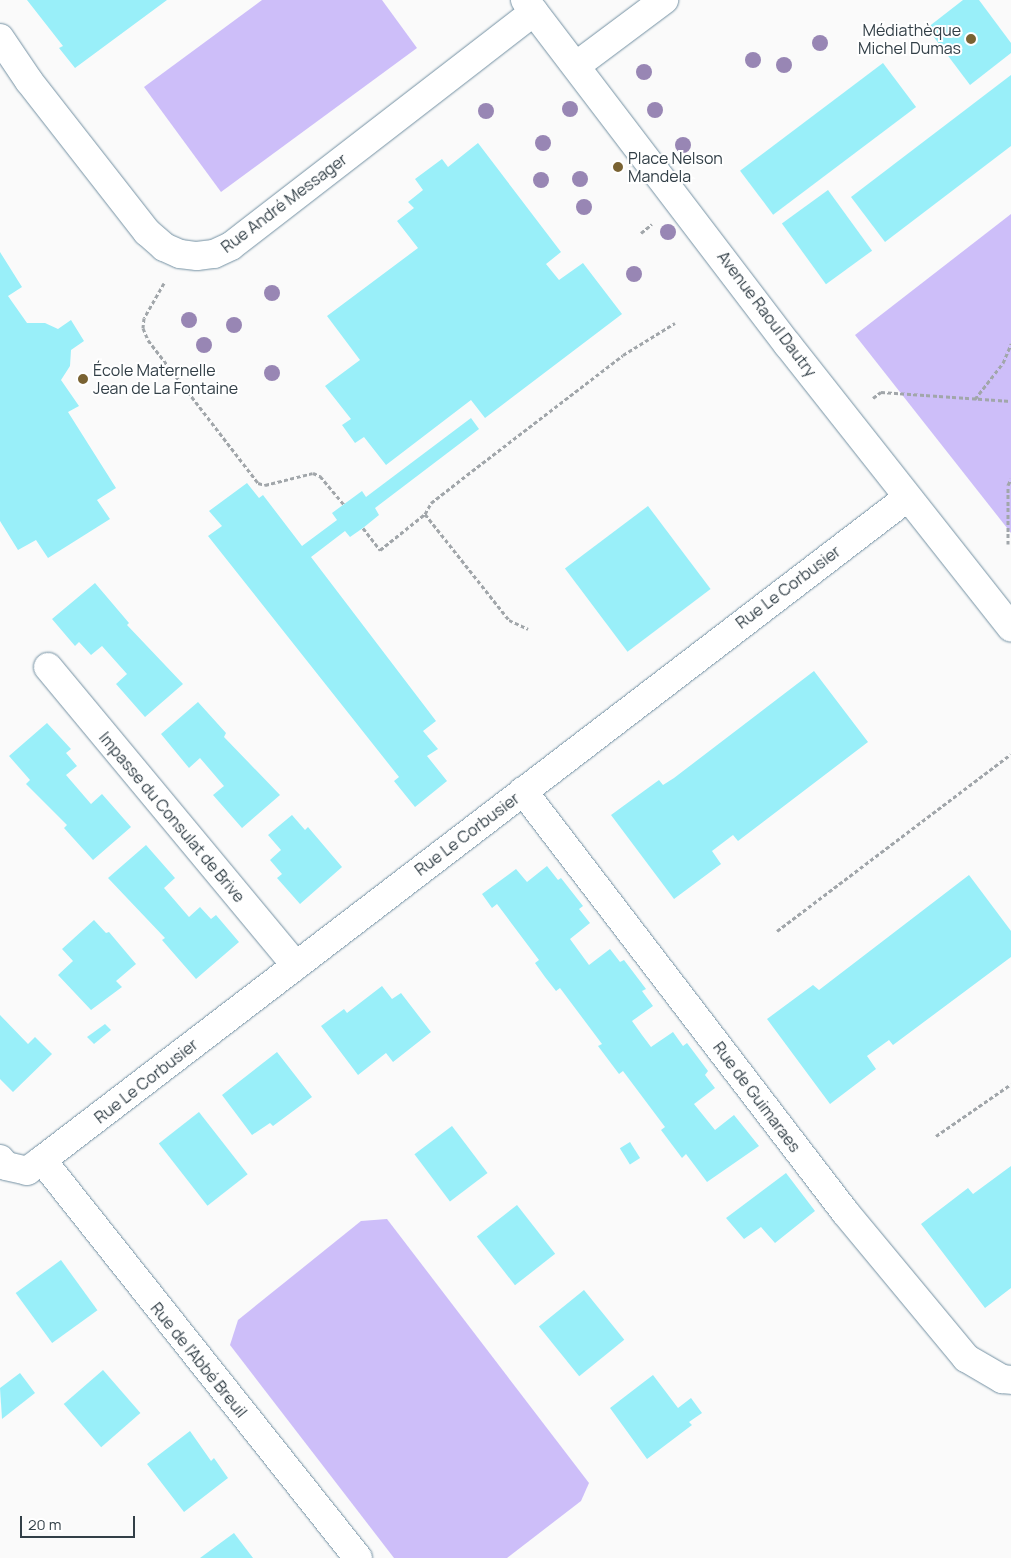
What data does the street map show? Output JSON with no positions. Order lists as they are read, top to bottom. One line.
{"streets":{"street":["Rue André Messager","Avenue Raoul Dautry","Rue Le Corbusier","Impasse du Consulat de Brive","Rue de Guimaraes","Rue de l'Abbé Breuil"]},"crossings":[["Rue André Messager","Avenue Raoul Dautry"],["Avenue Raoul Dautry","Rue Le Corbusier"],["Rue Le Corbusier","Impasse du Consulat de Brive"],["Rue Le Corbusier","Rue de Guimaraes"],["Rue Le Corbusier","Rue de l'Abbé Breuil"]],"places":["Médiathèque Michel Dumas","Place Nelson Mandela","École Maternelle Jean de La Fontaine"],"scale_bar":"20 m"}
